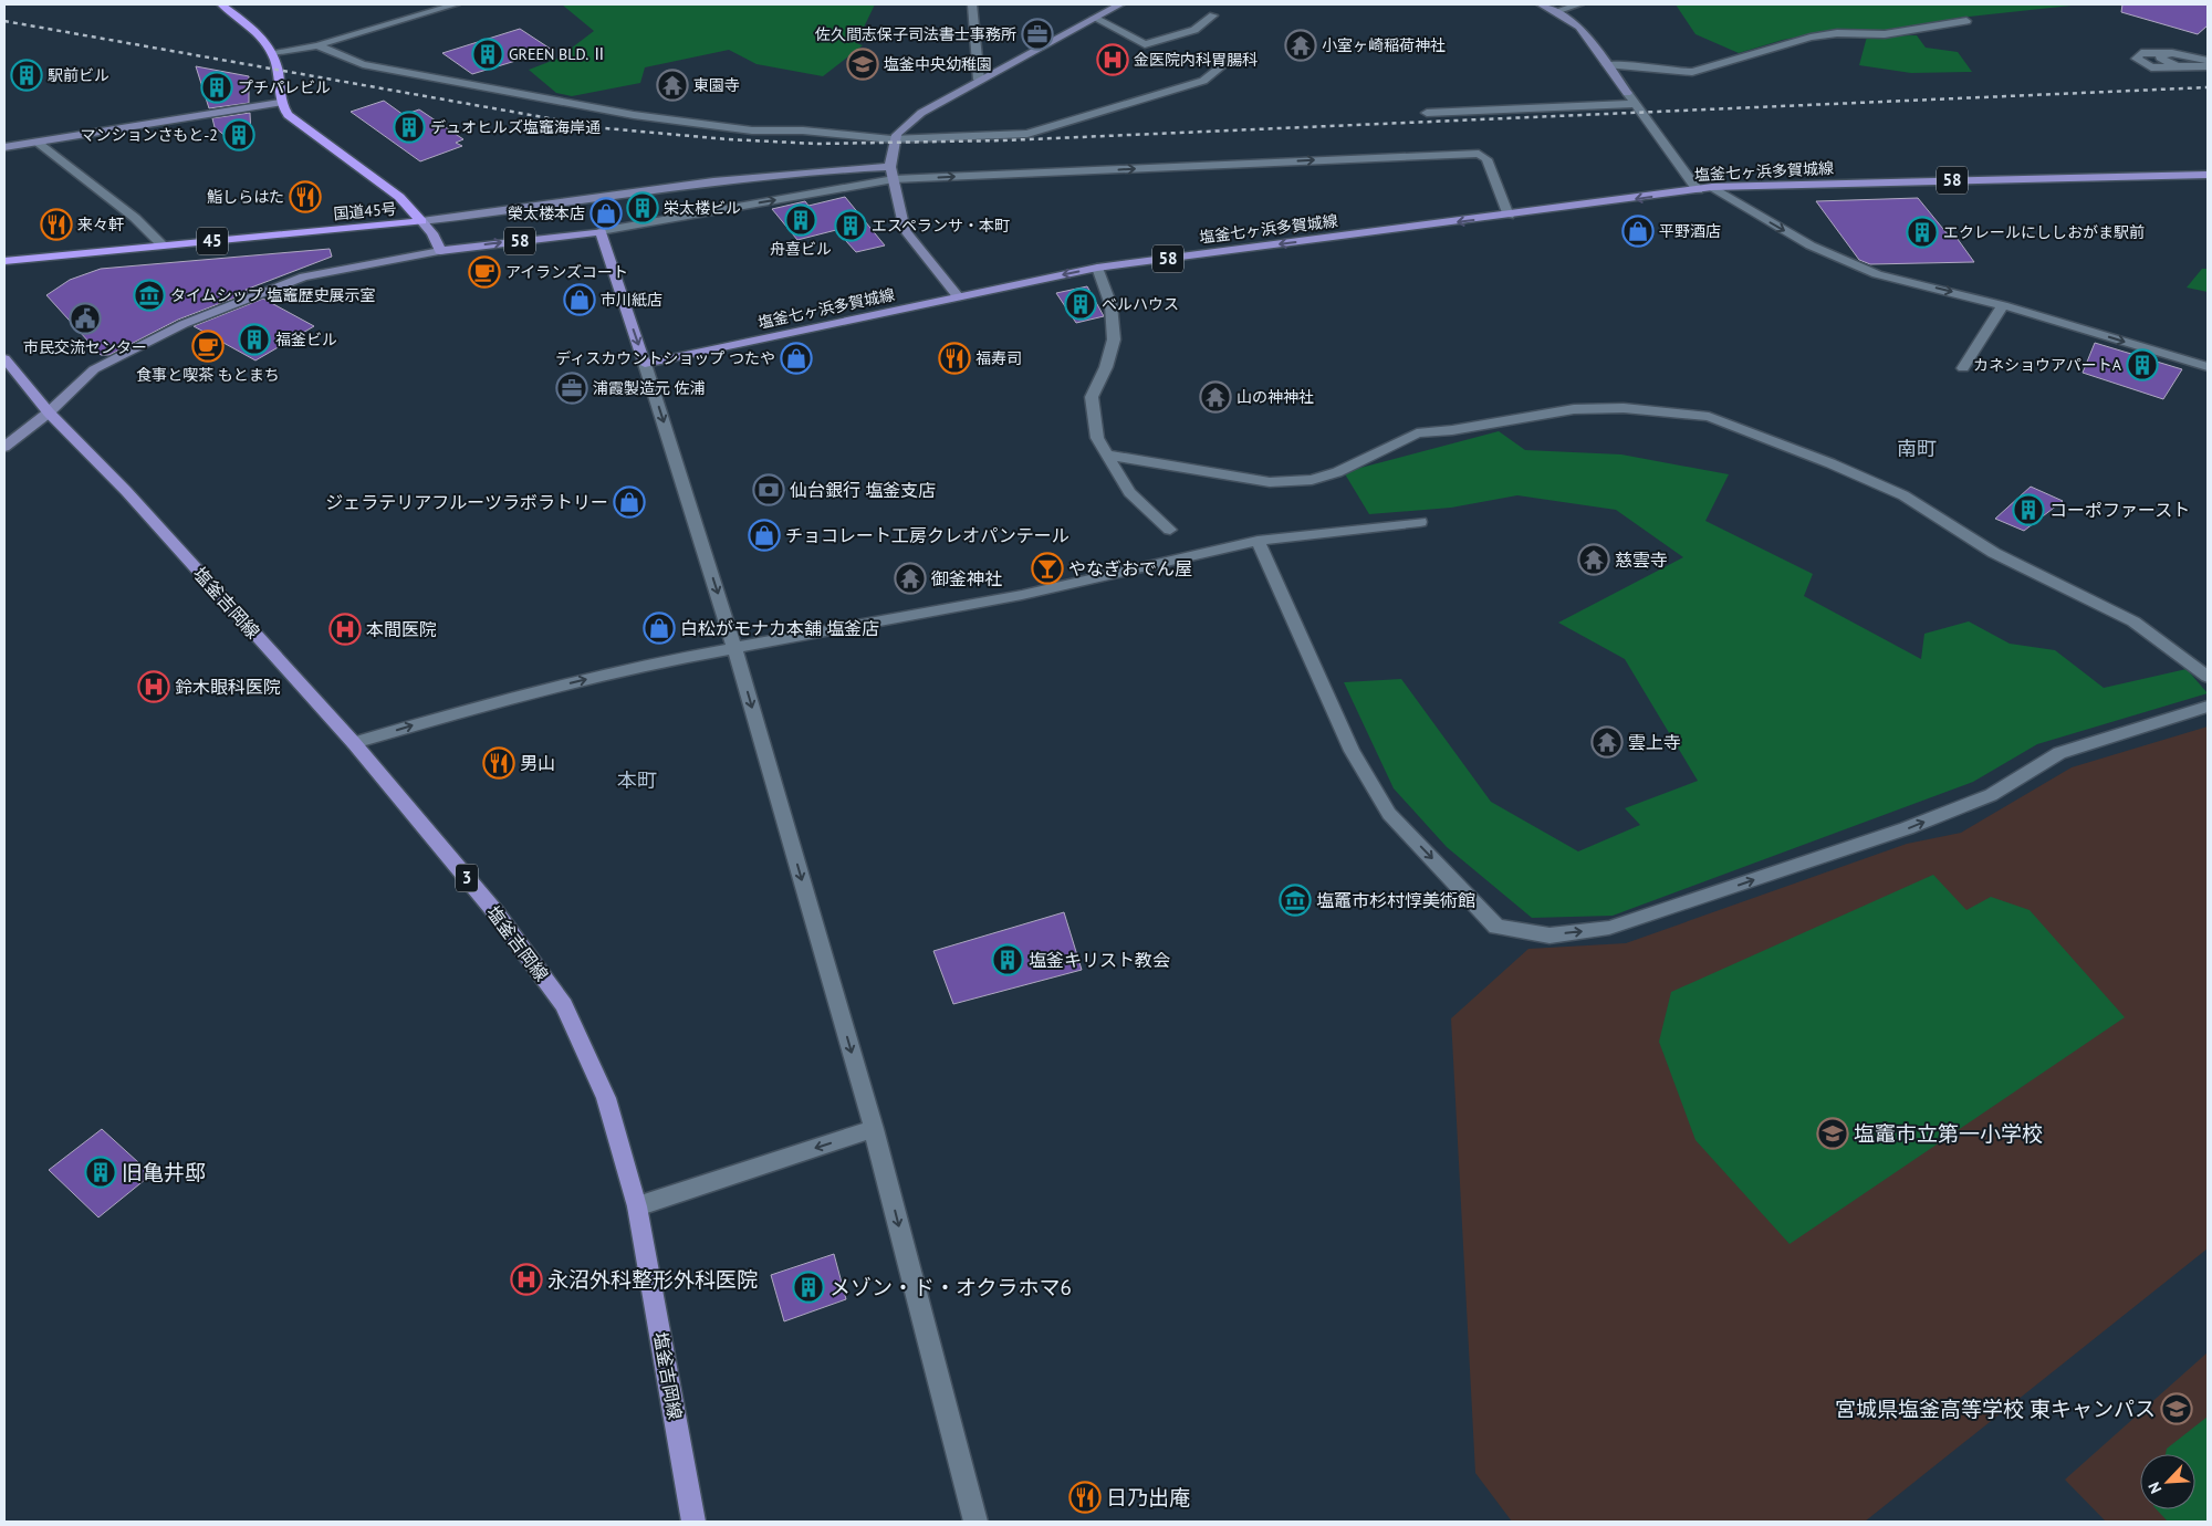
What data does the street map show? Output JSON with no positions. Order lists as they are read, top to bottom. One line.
{"streets":{"highway":["国道45号","45"],"main road":["塩釜七ヶ浜多賀城線","58","塩釜吉岡線","3"]},"one_way":["塩釜七ヶ浜多賀城線"],"districts":["南町","本町"],"places":{"office":["佐久間志保子司法書士事務所","浦霞製造元 佐浦"],"temple":["小室ヶ崎稲荷神社","東園寺","山の神神社","慈雲寺","御釜神社","雲上寺"],"building":["GREEN BLD. Ⅱ","駅前ビル","プチパレビル","デュオヒルズ塩竈海岸通","マンションさもと-2","栄太楼ビル","舟喜ビル","エスペランサ・本町","エクレールにししおがま駅前","ベルハウス","福釜ビル","カネショウアパートA","コーポファースト","塩釜キリスト教会","旧亀井邸","メゾン・ド・オクラホマ6"],"hospital":["金医院内科胃腸科","本間医院","鈴木眼科医院","永沼外科整形外科医院"],"school or university":["塩釜中央幼稚園","塩竈市立第一小学校","宮城県塩釜高等学校 東キャンパス"],"restaurant":["鮨しらはた","来々軒","福寿司","男山","日乃出庵"],"shop":["榮太楼本店","平野酒店","市川紙店","ディスカウントショップ つたや","ジェラテリアフルーツラボラトリー","チョコレート工房クレオパンテール","白松がモナカ本舗 塩釜店"],"cafe":["アイランズコート","食事と喫茶 もとまち"],"museum":["タイムシップ 塩竈歴史展示室","塩竈市杉村惇美術館"],"public building":["市民交流センター"],"bank":["仙台銀行 塩釜支店"],"bar":["やなぎおでん屋"]},"north":"bottom left"}
